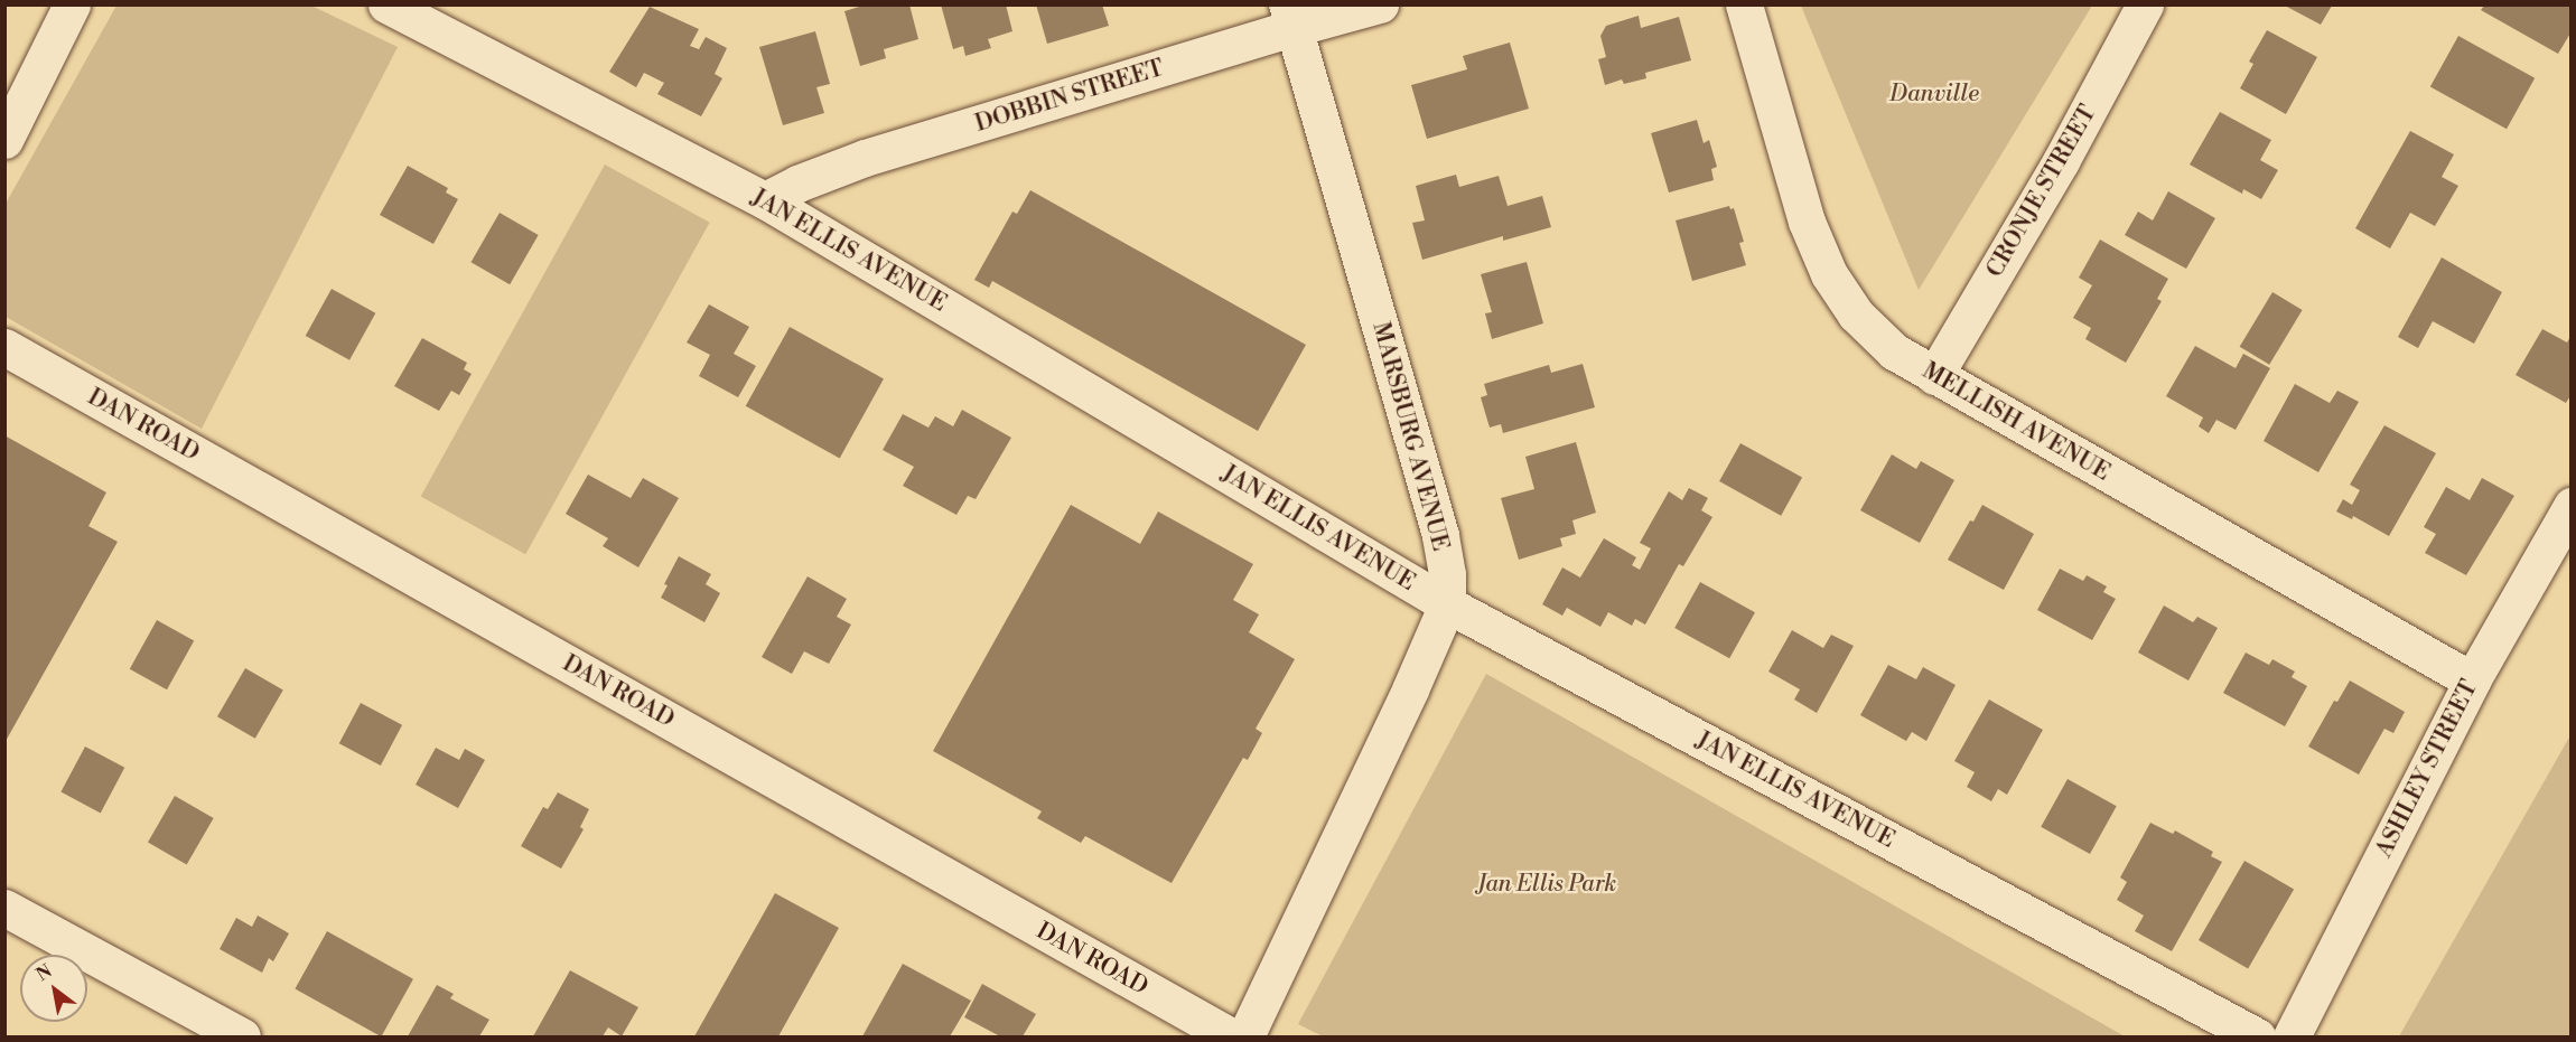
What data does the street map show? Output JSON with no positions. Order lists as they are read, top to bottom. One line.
{"streets":{"street":["DOBBIN STREET","CRONJE STREET","JAN ELLIS AVENUE","MELLISH AVENUE","DAN ROAD","MARSBURG AVENUE","ASHLEY STREET"]},"crossings":[["DOBBIN STREET","JAN ELLIS AVENUE"],["DOBBIN STREET","MARSBURG AVENUE"],["CRONJE STREET","MELLISH AVENUE"],["JAN ELLIS AVENUE","MARSBURG AVENUE"],["MELLISH AVENUE","ASHLEY STREET"]],"parks":["Danville","Jan Ellis Park"],"north":"top left"}
